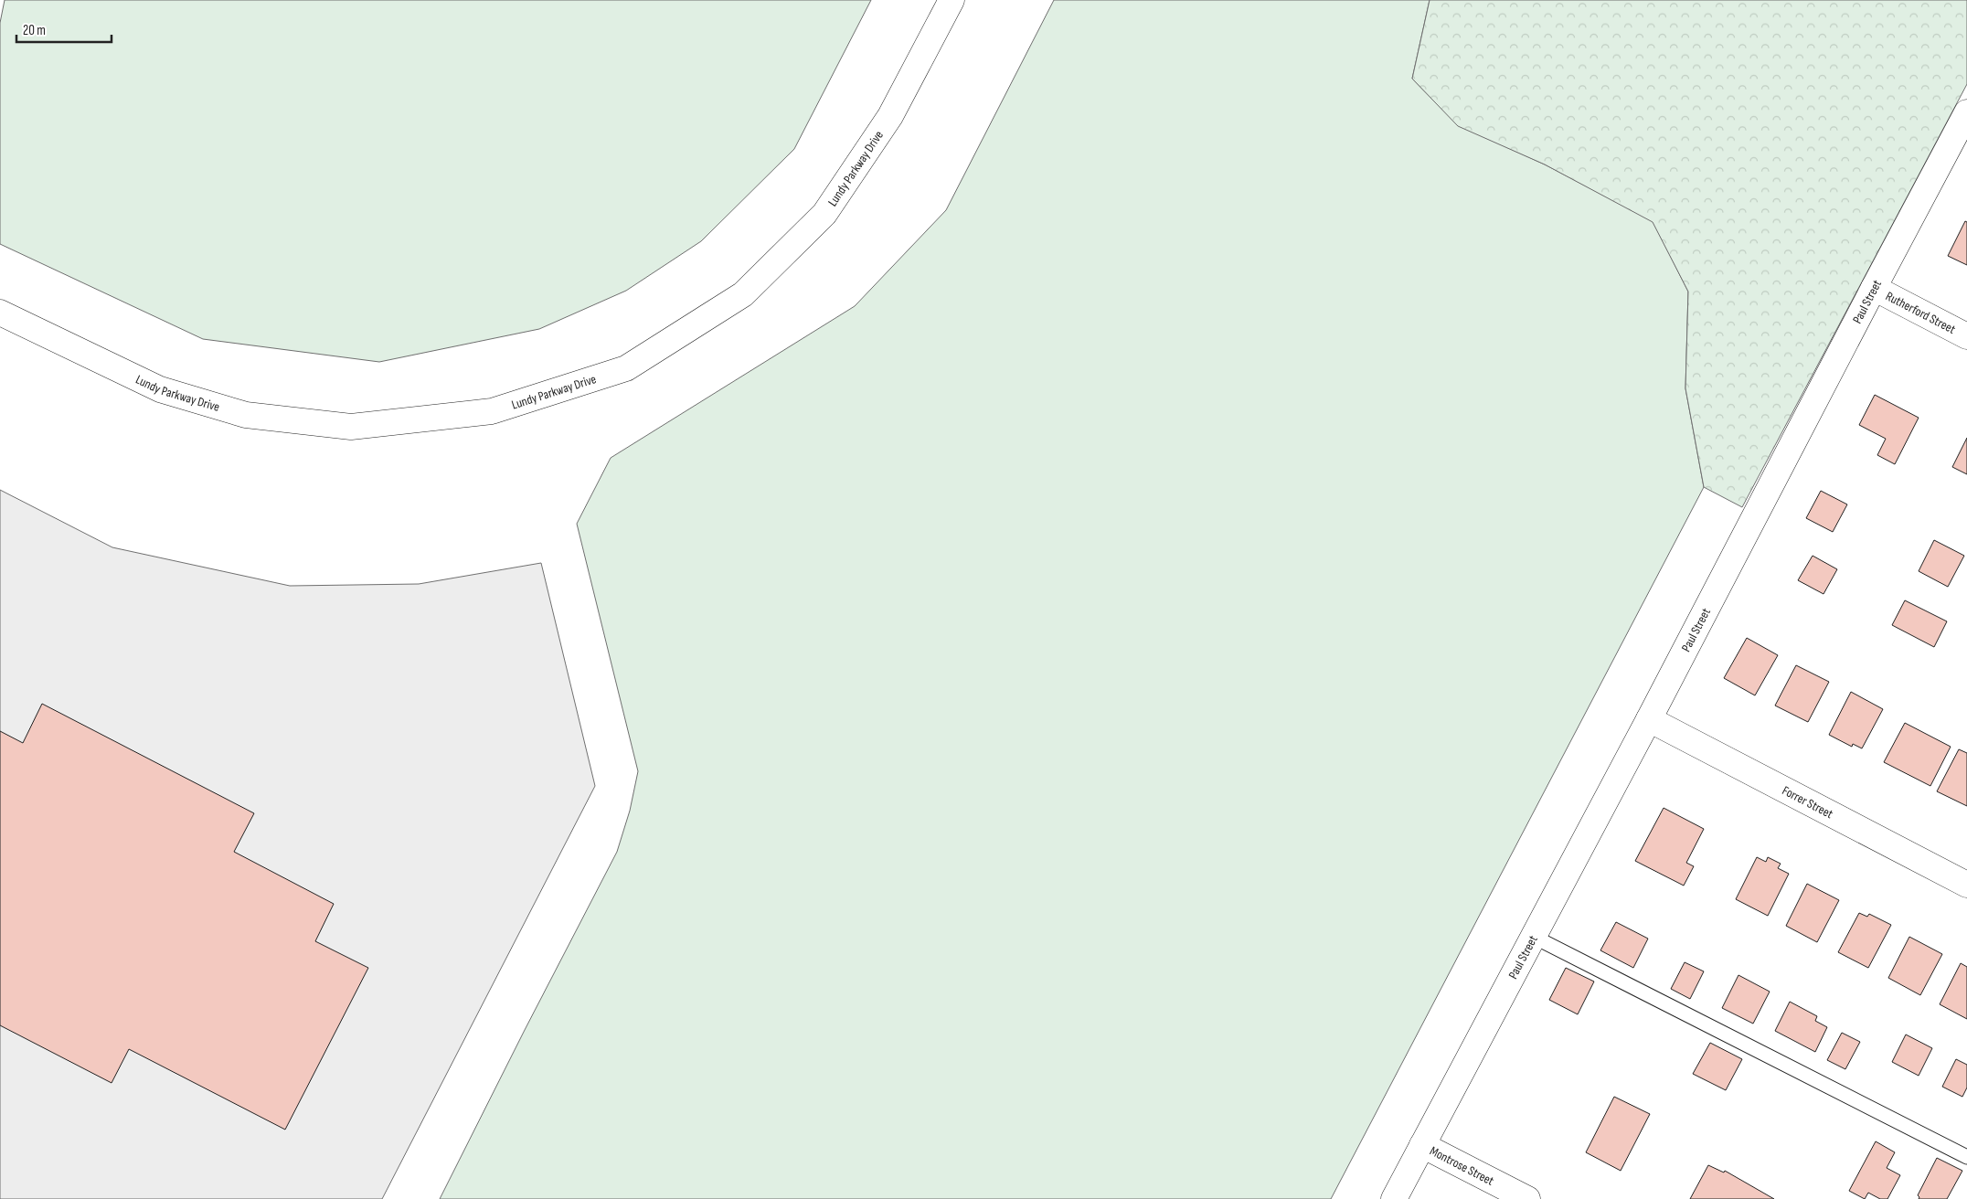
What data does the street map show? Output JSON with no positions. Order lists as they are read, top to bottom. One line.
{"streets":{"street":["Lundy Parkway Drive","Paul Street","Rutherford Street","Forrer Street","Montrose Street"]},"crossings":[["Paul Street","Rutherford Street"],["Paul Street","Forrer Street"],["Paul Street","Montrose Street"]],"scale_bar":"20 m"}
